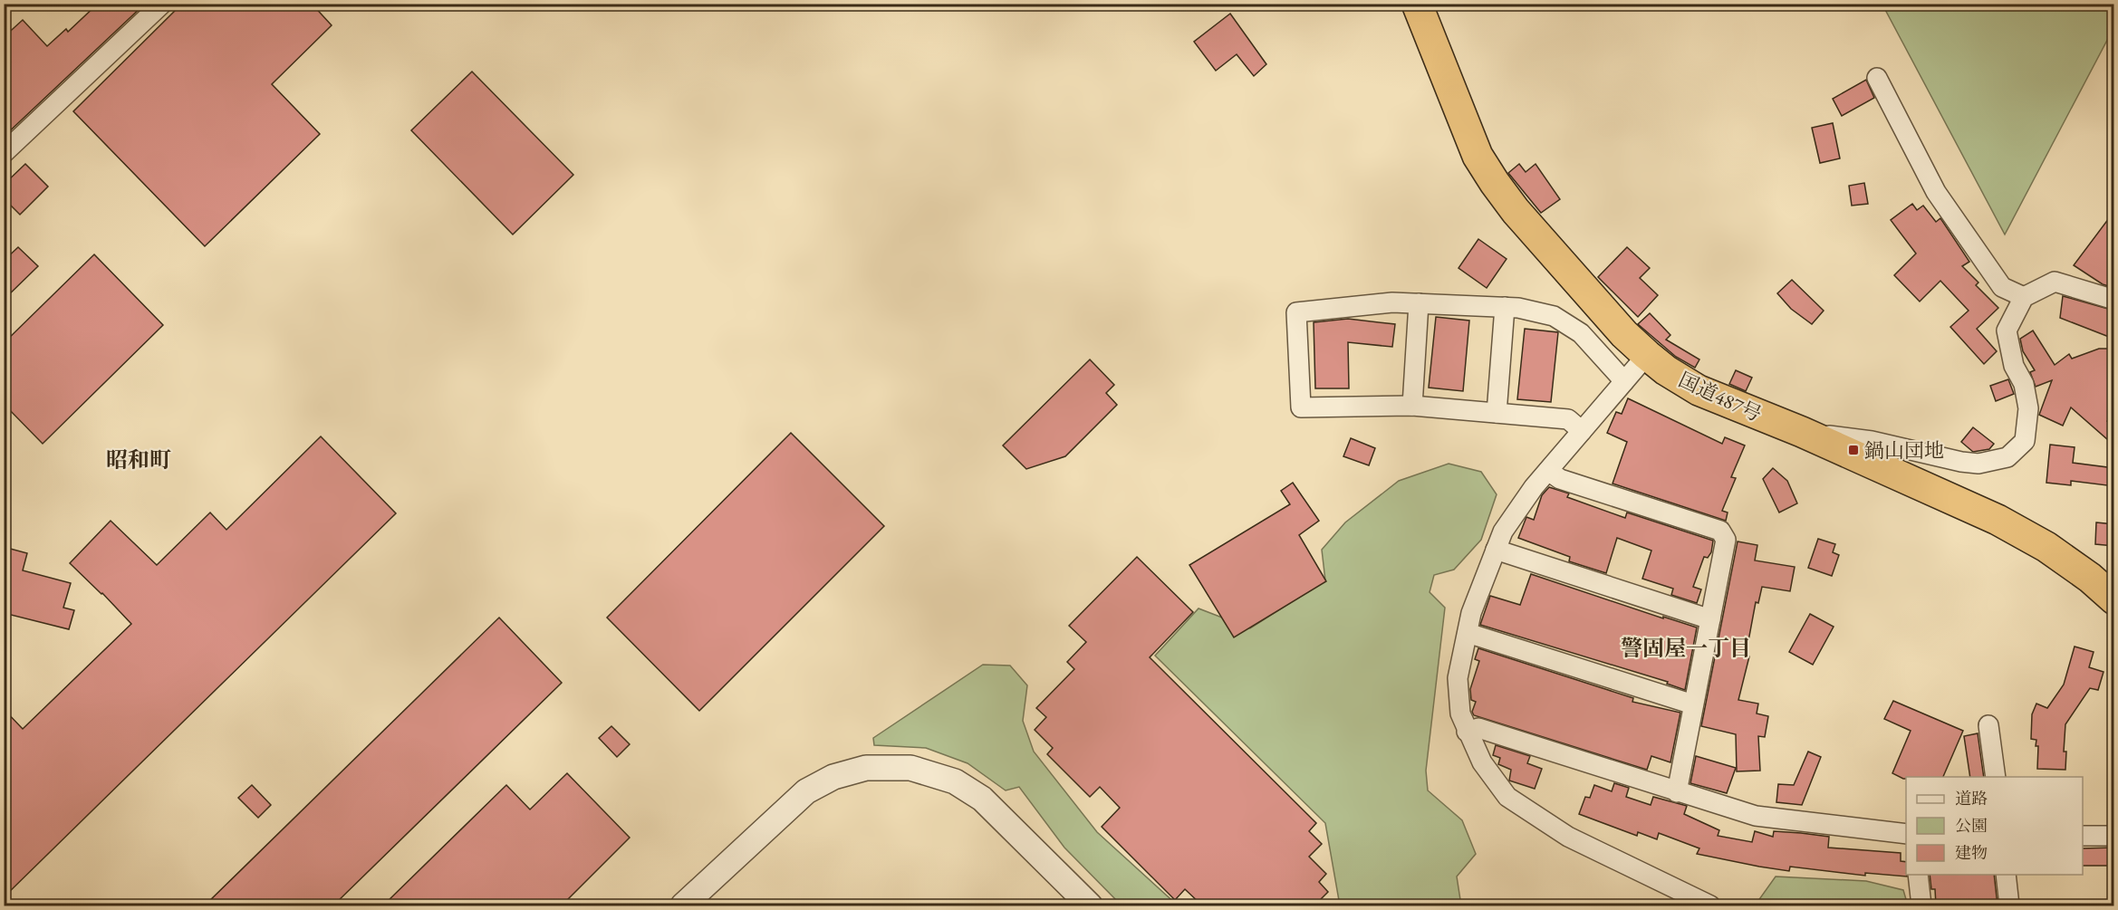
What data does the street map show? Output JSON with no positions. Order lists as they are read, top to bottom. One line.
{"streets":{"highway":["国道487号"]},"districts":["昭和町","警固屋一丁目"],"places":{"transit":["鍋山団地"]},"legend":["道路","公園","建物"]}
